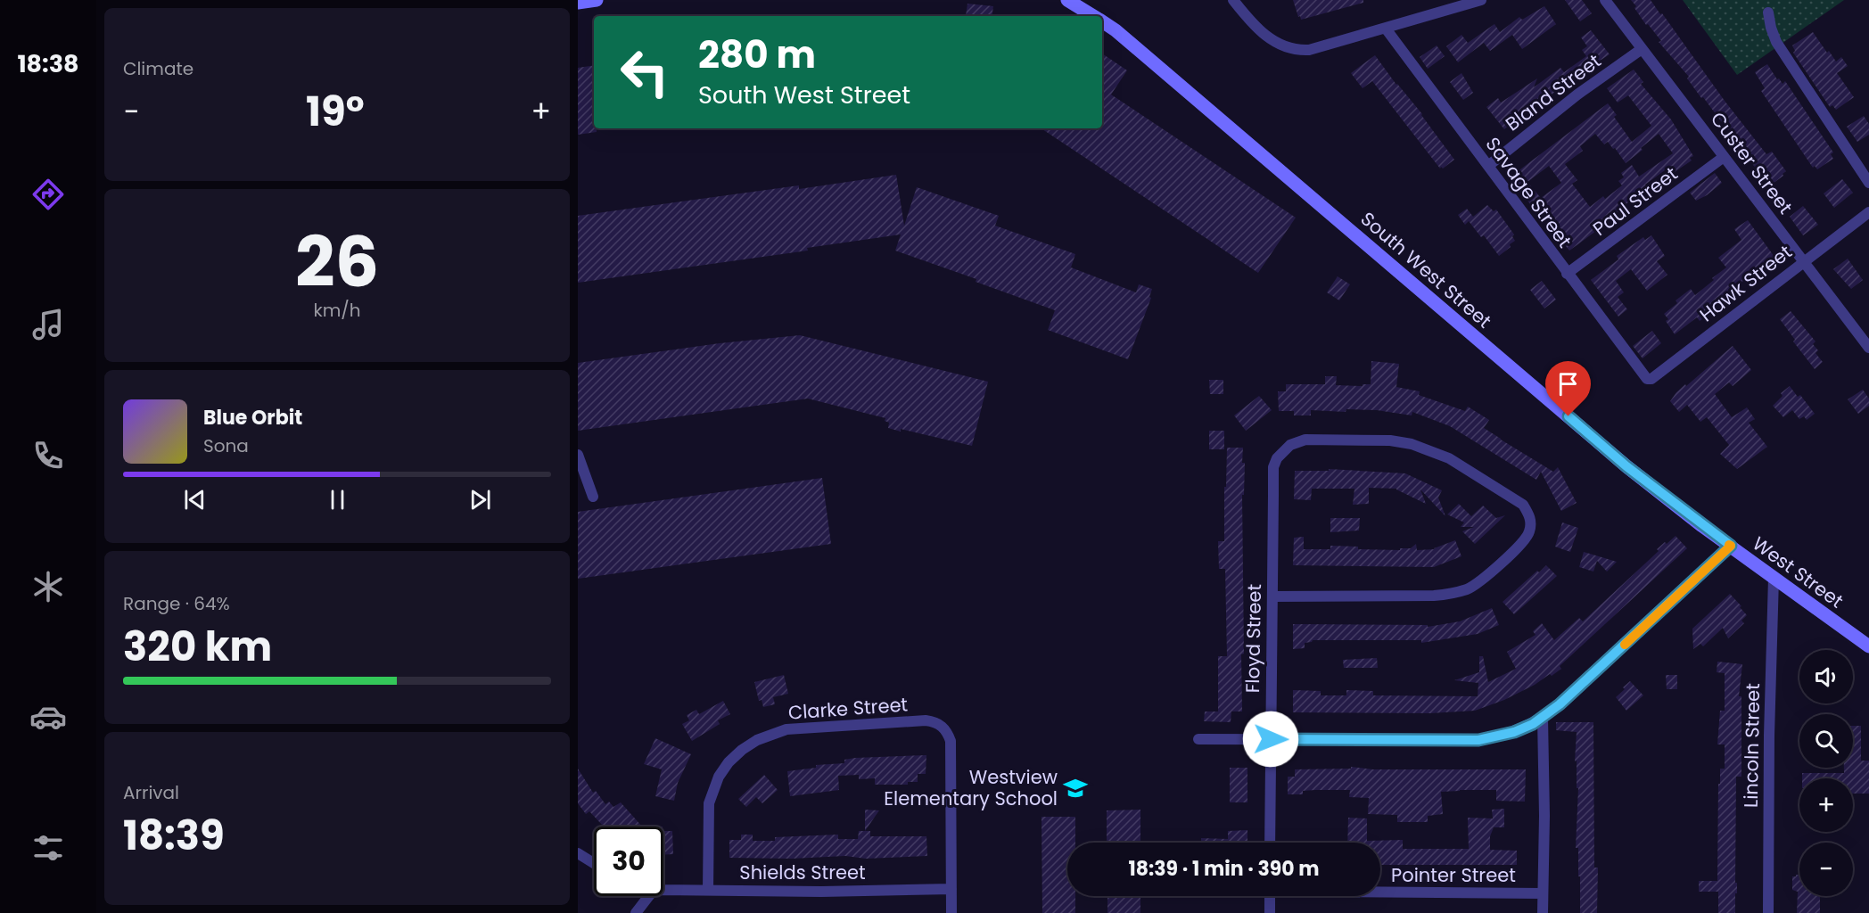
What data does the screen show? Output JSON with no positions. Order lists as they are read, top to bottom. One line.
{"streets":{"street":["Bland Street","Custer Street","Savage Street","Paul Street","South West Street","Hawk Street","West Street","Floyd Street","Clarke Street","Lincoln Street","Shields Street","Pointer Street"]},"crossings":[["Bland Street","Custer Street"],["Bland Street","Savage Street"],["Custer Street","Paul Street"],["Custer Street","Hawk Street"],["Savage Street","Paul Street"],["Savage Street","Hawk Street"],["South West Street","West Street"],["West Street","Lincoln Street"],["Clarke Street","Shields Street"]],"places":{"school or university":["Westview Elementary School"]},"page":{"tabs":"18:38","tile":["Climate",["26","km/h"],["Range · 64%","320 km"],["Arrival","18:39"]],"turn":["280 m","South West Street"],"heat":["−","19°","+"],"song":["Blue Orbit","Sona"],"map_buttons":["+","−"],"limit":"30","trip":"18:39 · 1 min · 390 m"}}
